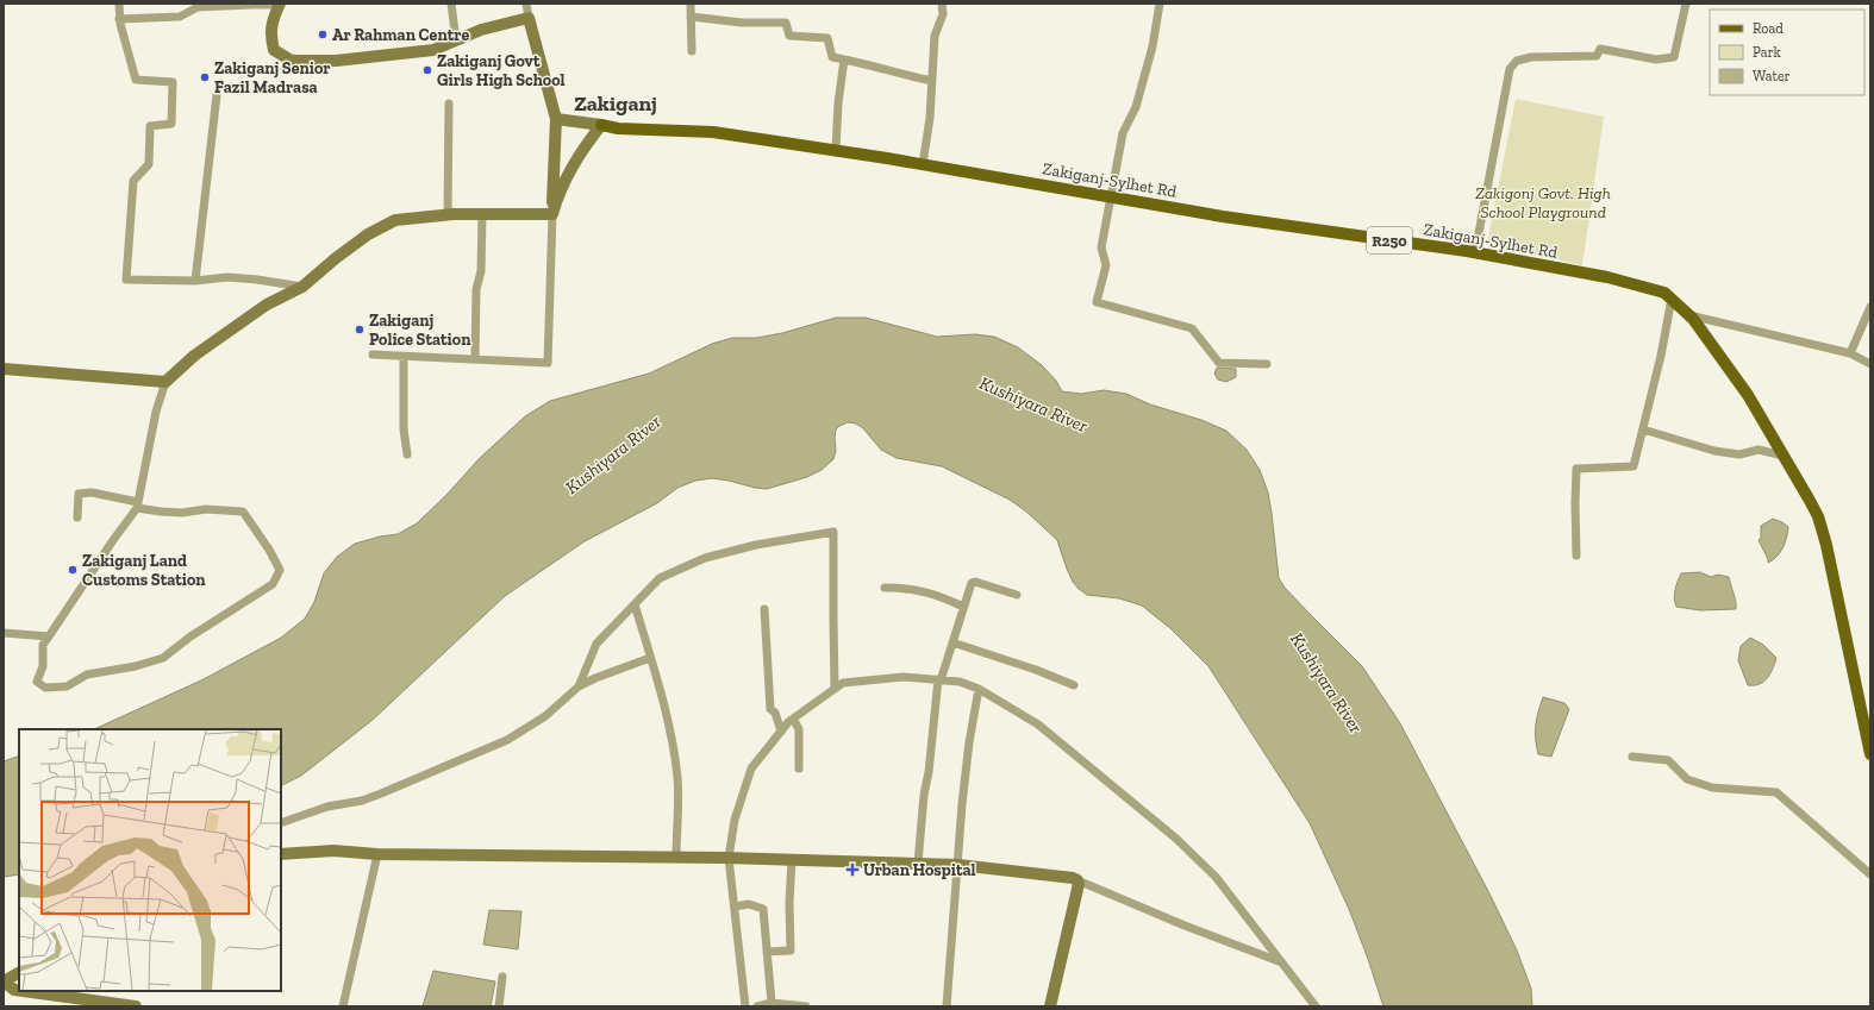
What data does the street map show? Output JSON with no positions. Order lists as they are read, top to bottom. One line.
{"streets":{"main road":["Zakiganj-Sylhet Rd","R250"]},"districts":["Zakiganj"],"water":["Kushiyara River"],"parks":["Zakigonj Govt. High School Playground"],"places":{"other":["Ar Rahman Centre","Zakiganj Govt Girls High School","Zakiganj Senior Fazil Madrasa","Zakiganj Police Station","Zakiganj Land Customs Station"],"health":["Urban Hospital"]},"legend":["Road","Park","Water"]}
